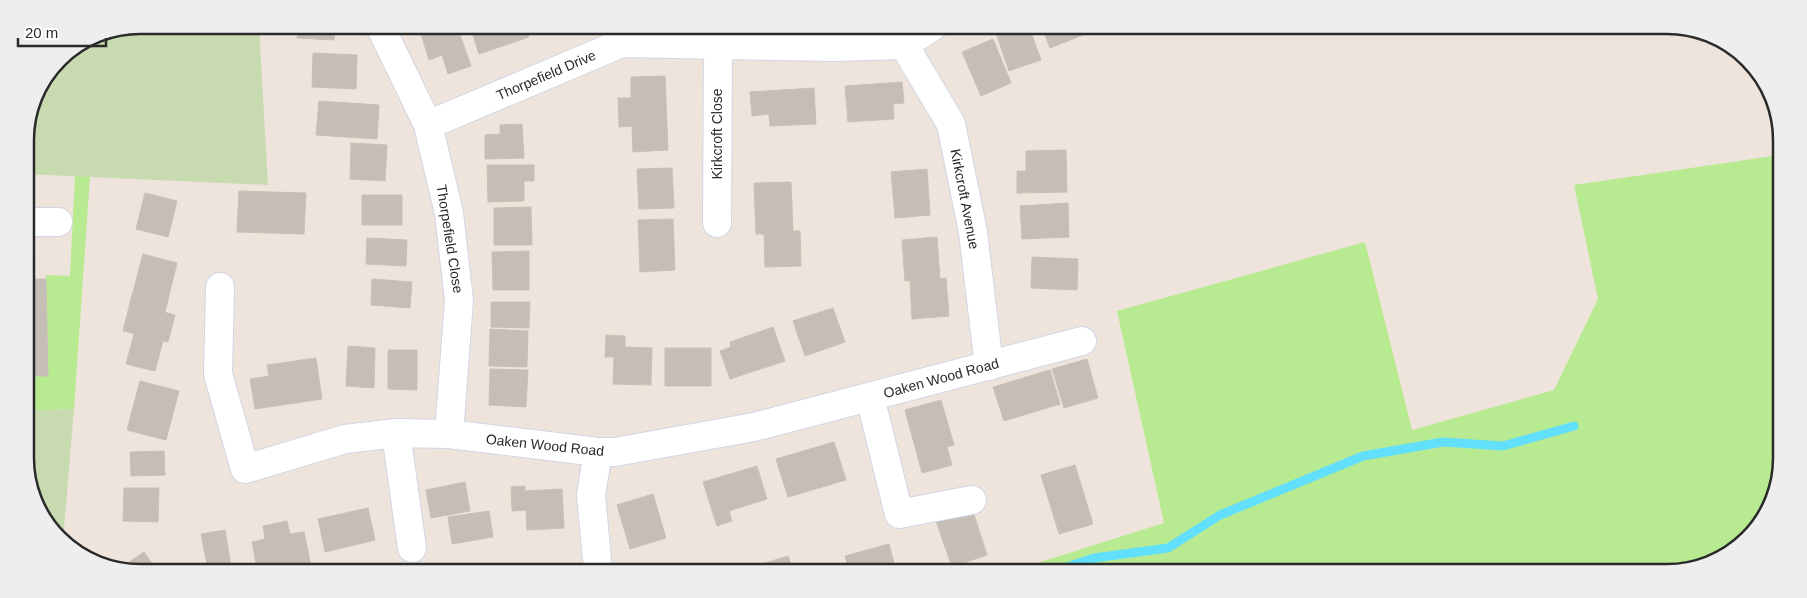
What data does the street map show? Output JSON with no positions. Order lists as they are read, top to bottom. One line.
{"streets":{"street":["Thorpefield Drive","Kirkcroft Close","Kirkcroft Avenue","Thorpefield Close","Oaken Wood Road"]},"crossings":[["Thorpefield Drive","Kirkcroft Close"],["Thorpefield Drive","Kirkcroft Avenue"],["Thorpefield Drive","Thorpefield Close"],["Kirkcroft Avenue","Oaken Wood Road"],["Thorpefield Close","Oaken Wood Road"]],"scale_bar":"20 m"}
